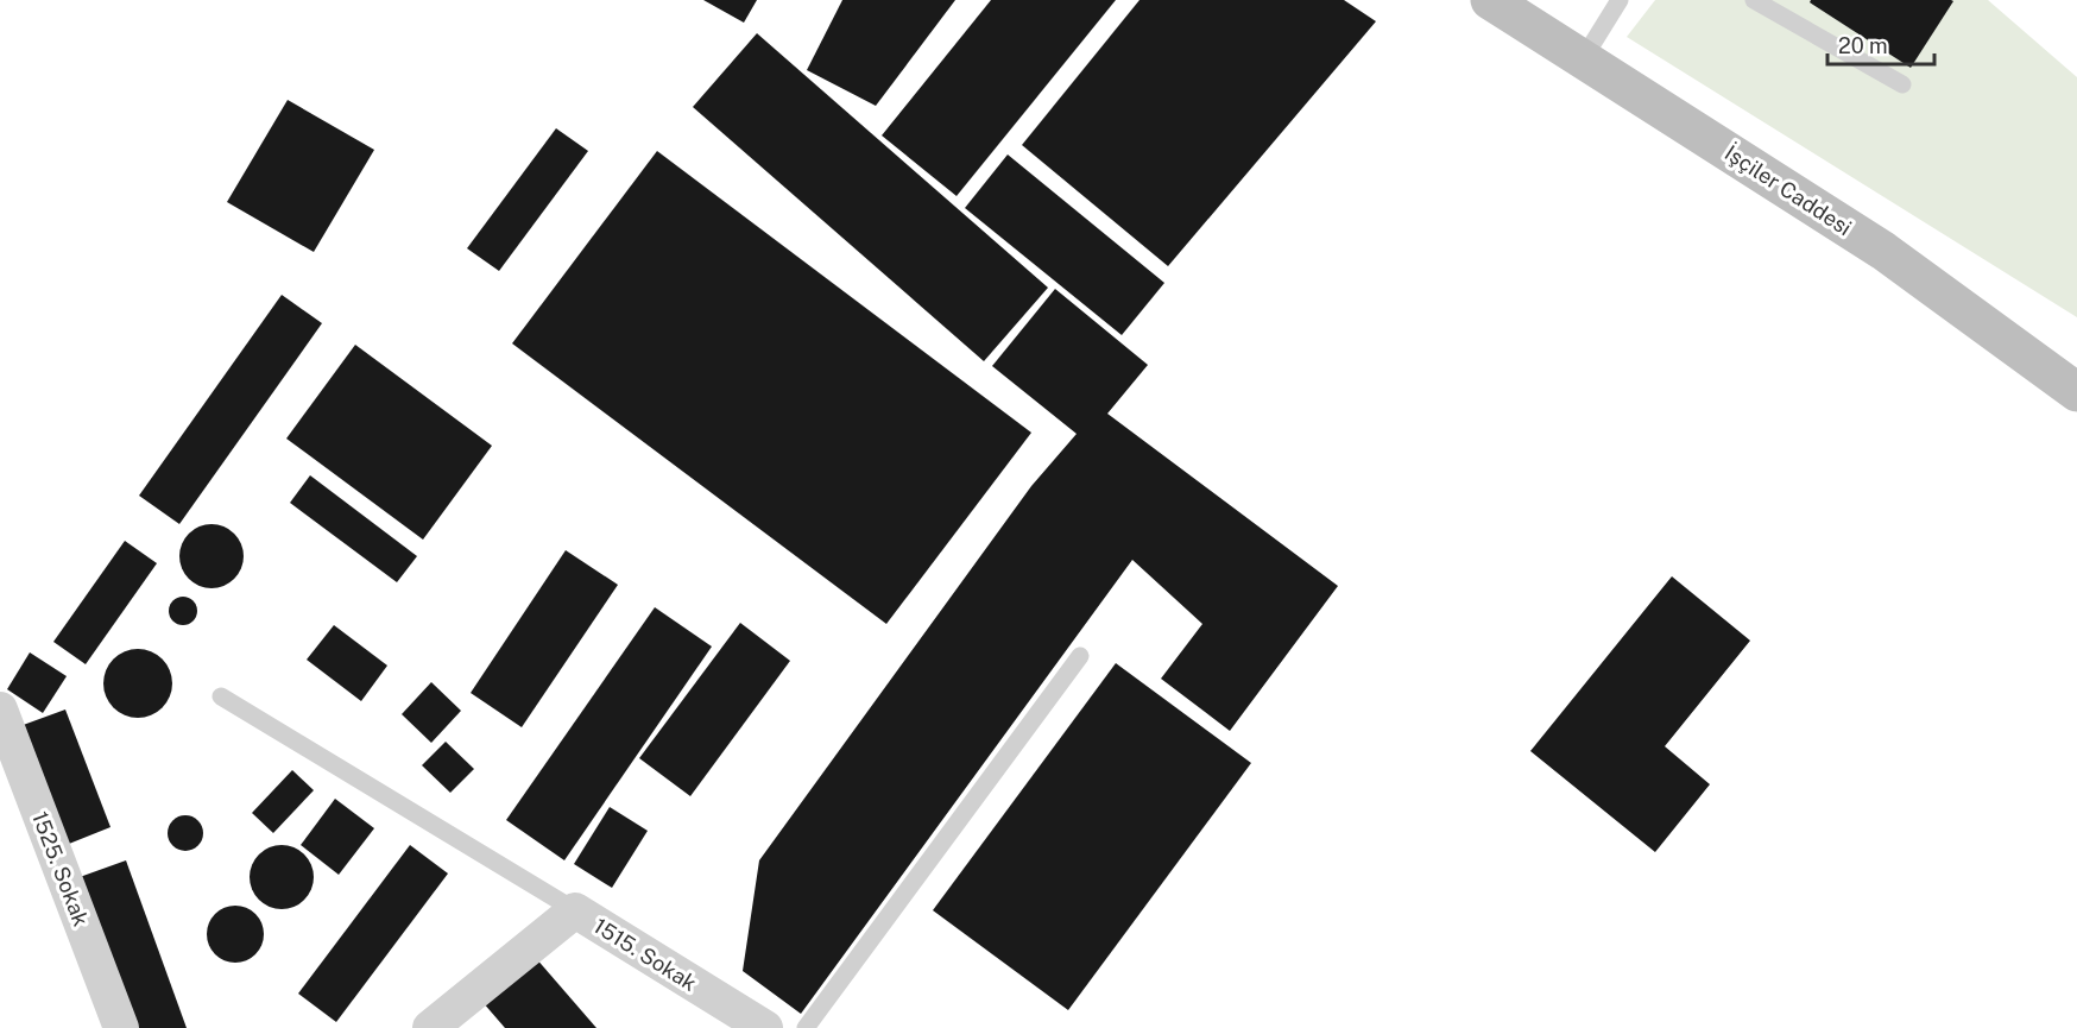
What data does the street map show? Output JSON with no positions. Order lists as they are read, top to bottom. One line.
{"streets":{"street":["İşçiler Caddesi","1525. Sokak","1515. Sokak"]},"scale_bar":"20 m"}
